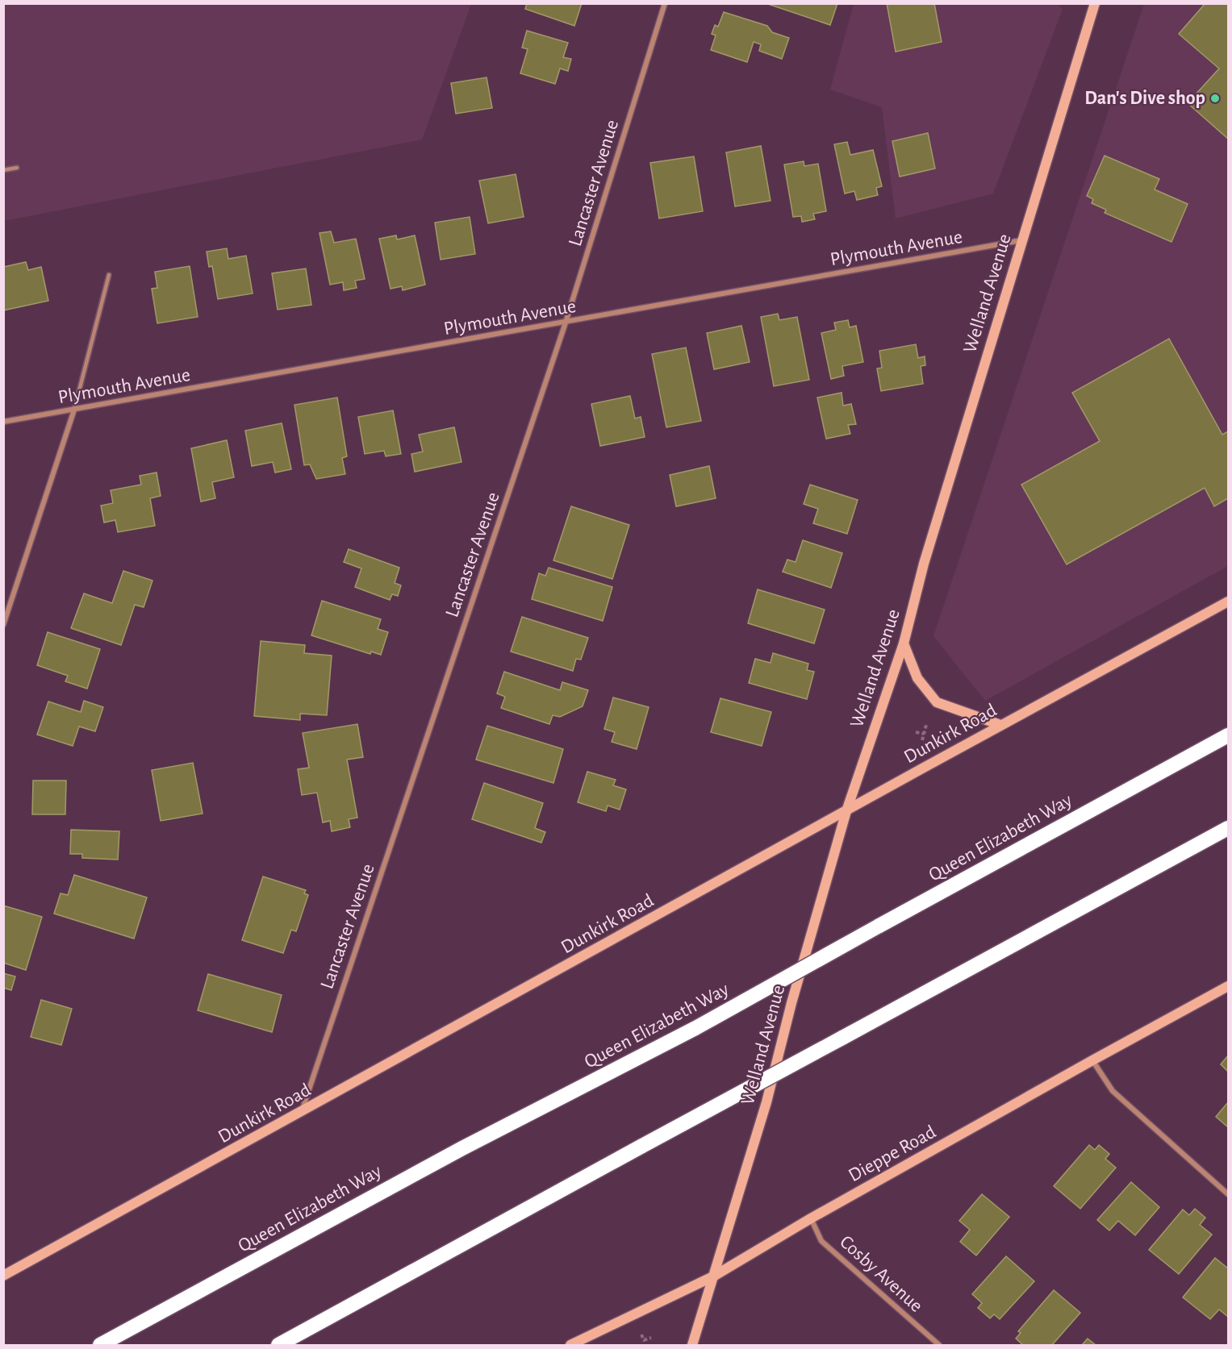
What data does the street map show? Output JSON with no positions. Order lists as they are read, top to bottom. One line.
{"streets":{"highway":["Queen Elizabeth Way"],"street":["Lancaster Avenue","Plymouth Avenue","Welland Avenue","Dunkirk Road","Dieppe Road","Cosby Avenue"]},"crossings":[["Lancaster Avenue","Plymouth Avenue"],["Lancaster Avenue","Dunkirk Road"],["Plymouth Avenue","Welland Avenue"],["Welland Avenue","Dunkirk Road"],["Welland Avenue","Dieppe Road"],["Dieppe Road","Cosby Avenue"]],"places":["Dan's Dive shop"]}
